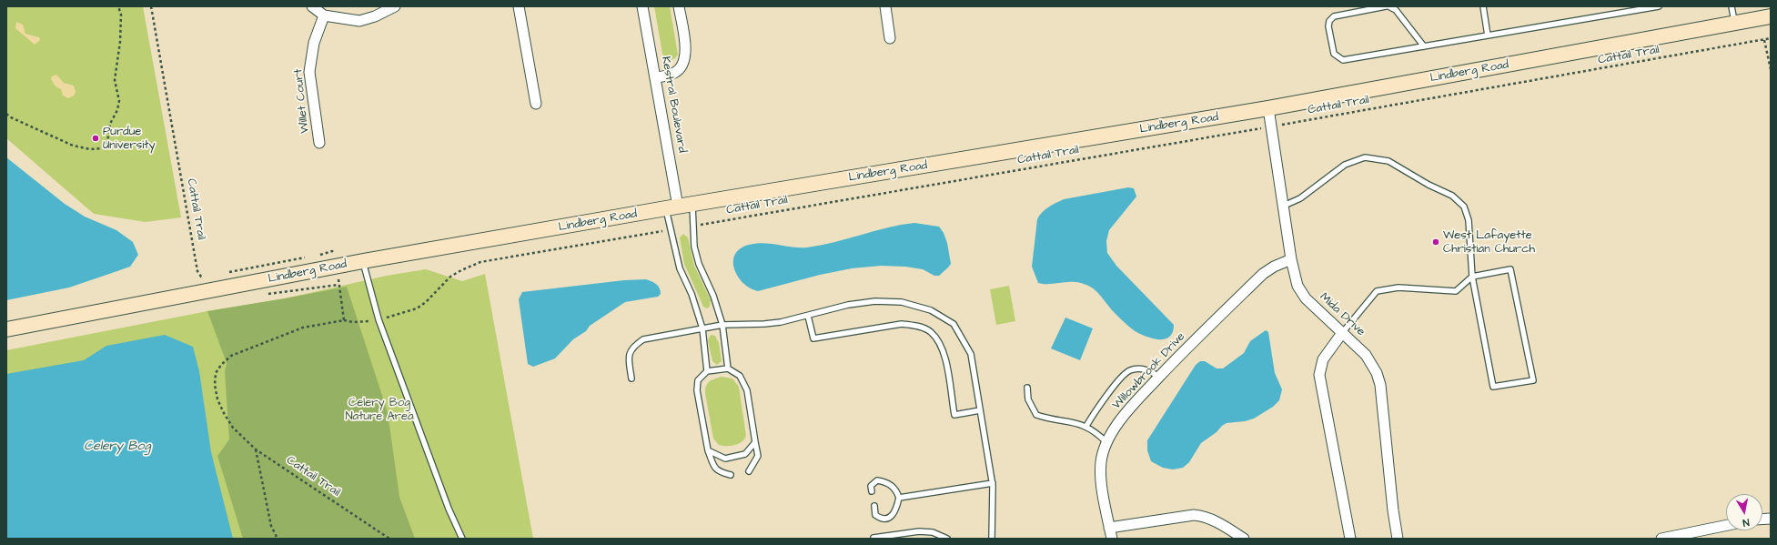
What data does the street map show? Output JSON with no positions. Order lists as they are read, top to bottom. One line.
{"streets":{"main road":["Lindberg Road"],"street":["Willet Court","Kestral Boulevard","Mida Drive","Willowbrook Drive"],"path":["Cattail Trail"]},"crossings":[["Cattail Trail","Mida Drive"],["Lindberg Road","Kestral Boulevard"],["Lindberg Road","Mida Drive"],["Mida Drive","Willowbrook Drive"]],"water":["Celery Bog"],"parks":["Celery Bog Nature Area"],"places":["Purdue University","West Lafayette Christian Church"],"north":"bottom"}
